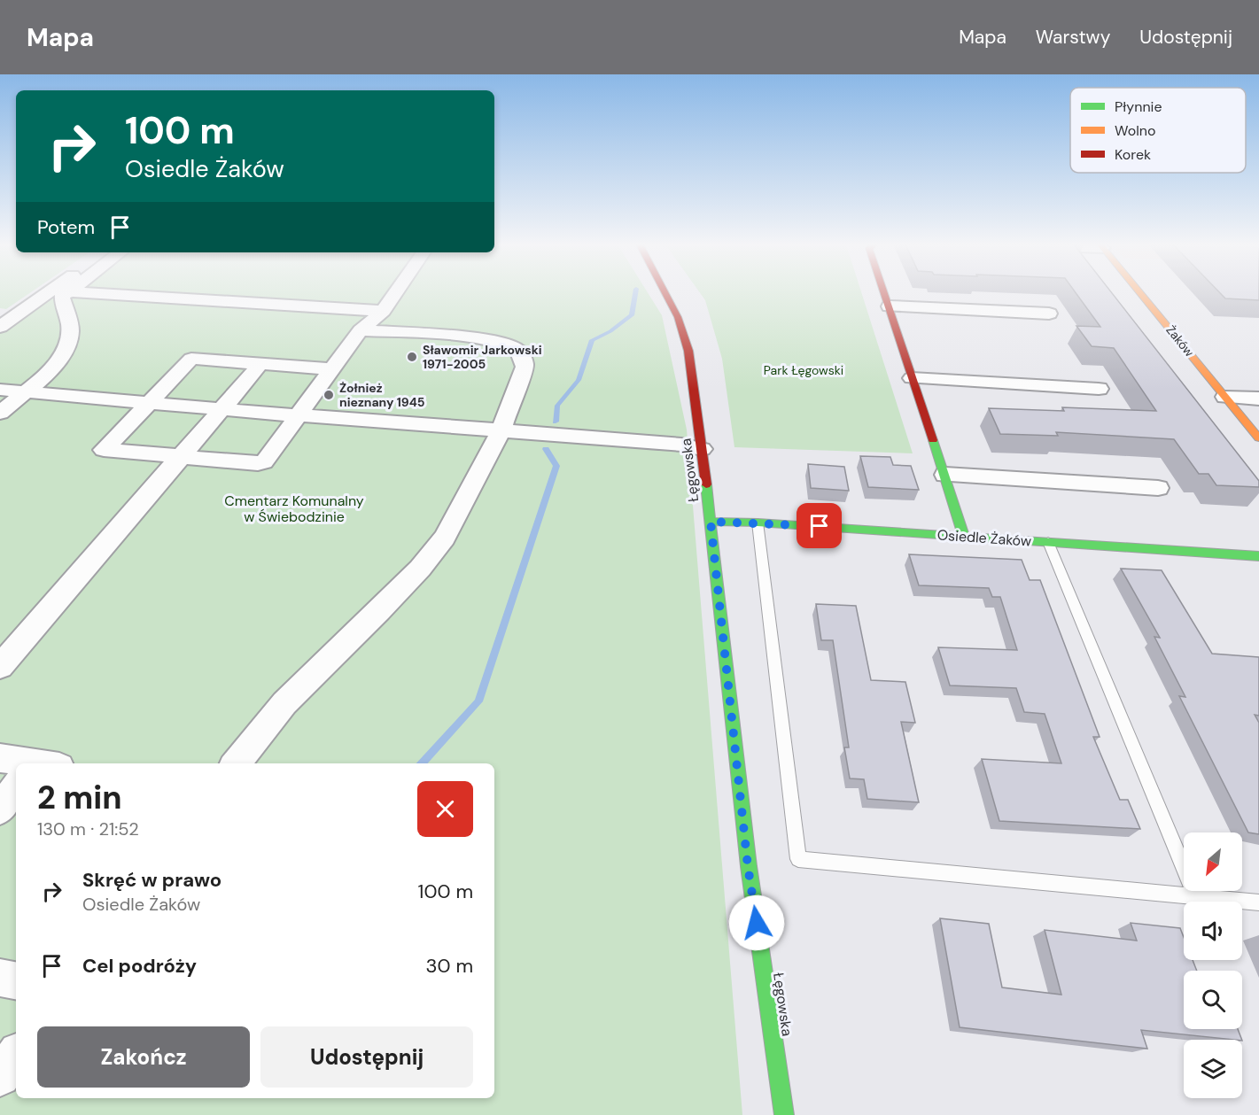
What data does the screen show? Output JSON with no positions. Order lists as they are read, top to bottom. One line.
{"streets":{"street":["Żaków","Łęgowska","Osiedle Żaków"]},"crossings":[["Łęgowska","Osiedle Żaków"]],"parks":["Park Łęgowski","Cmentarz Komunalny w Świebodzinie"],"places":["Sławomir Jarkowski 1971-2005","Żołnież nieznany 1945"],"legend":["Płynnie","Wolno","Korek"],"north":"bottom left","page":{"header":"Mapa","nav":["Mapa","Warstwy","Udostępnij"],"turn":["100 m","Osiedle Żaków"],"then":"Potem","heading":["2 min","130 m · 21:52"],"list":[{"name":"Skręć w prawo","note":"Osiedle Żaków","value":"100 m"},{"name":"Cel podróży","value":"30 m"}],"buttons":["Zakończ","Udostępnij"]}}
